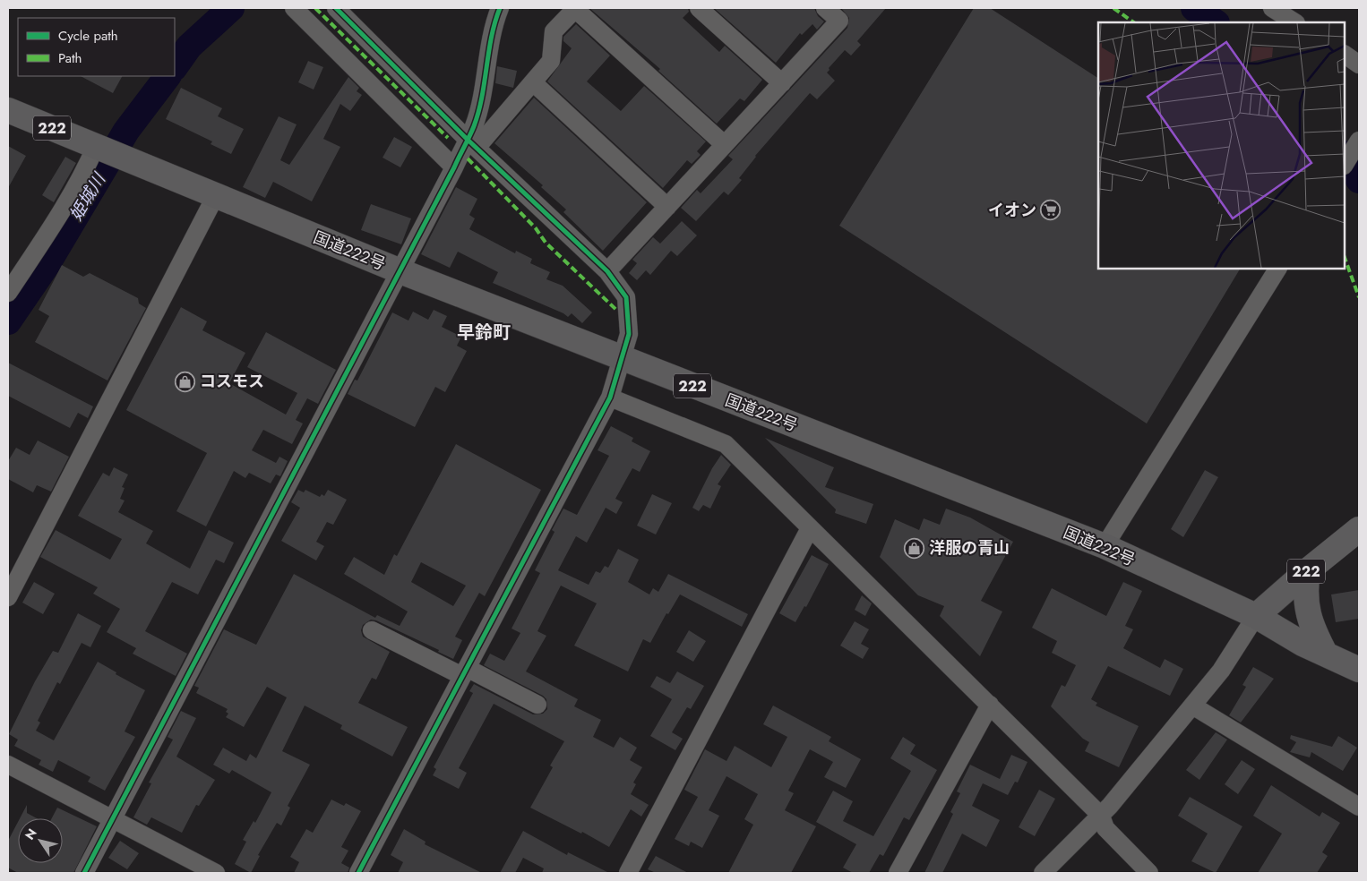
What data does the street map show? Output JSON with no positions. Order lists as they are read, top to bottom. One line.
{"streets":{"highway":["222","国道222号"]},"crossings":[["222","国道222号"]],"districts":["早鈴町"],"water":["姫城川"],"places":{"supermarket":["イオン"],"shop":["コスモス","洋服の青山"]},"legend":["Cycle path","Path"],"north":"top left"}
